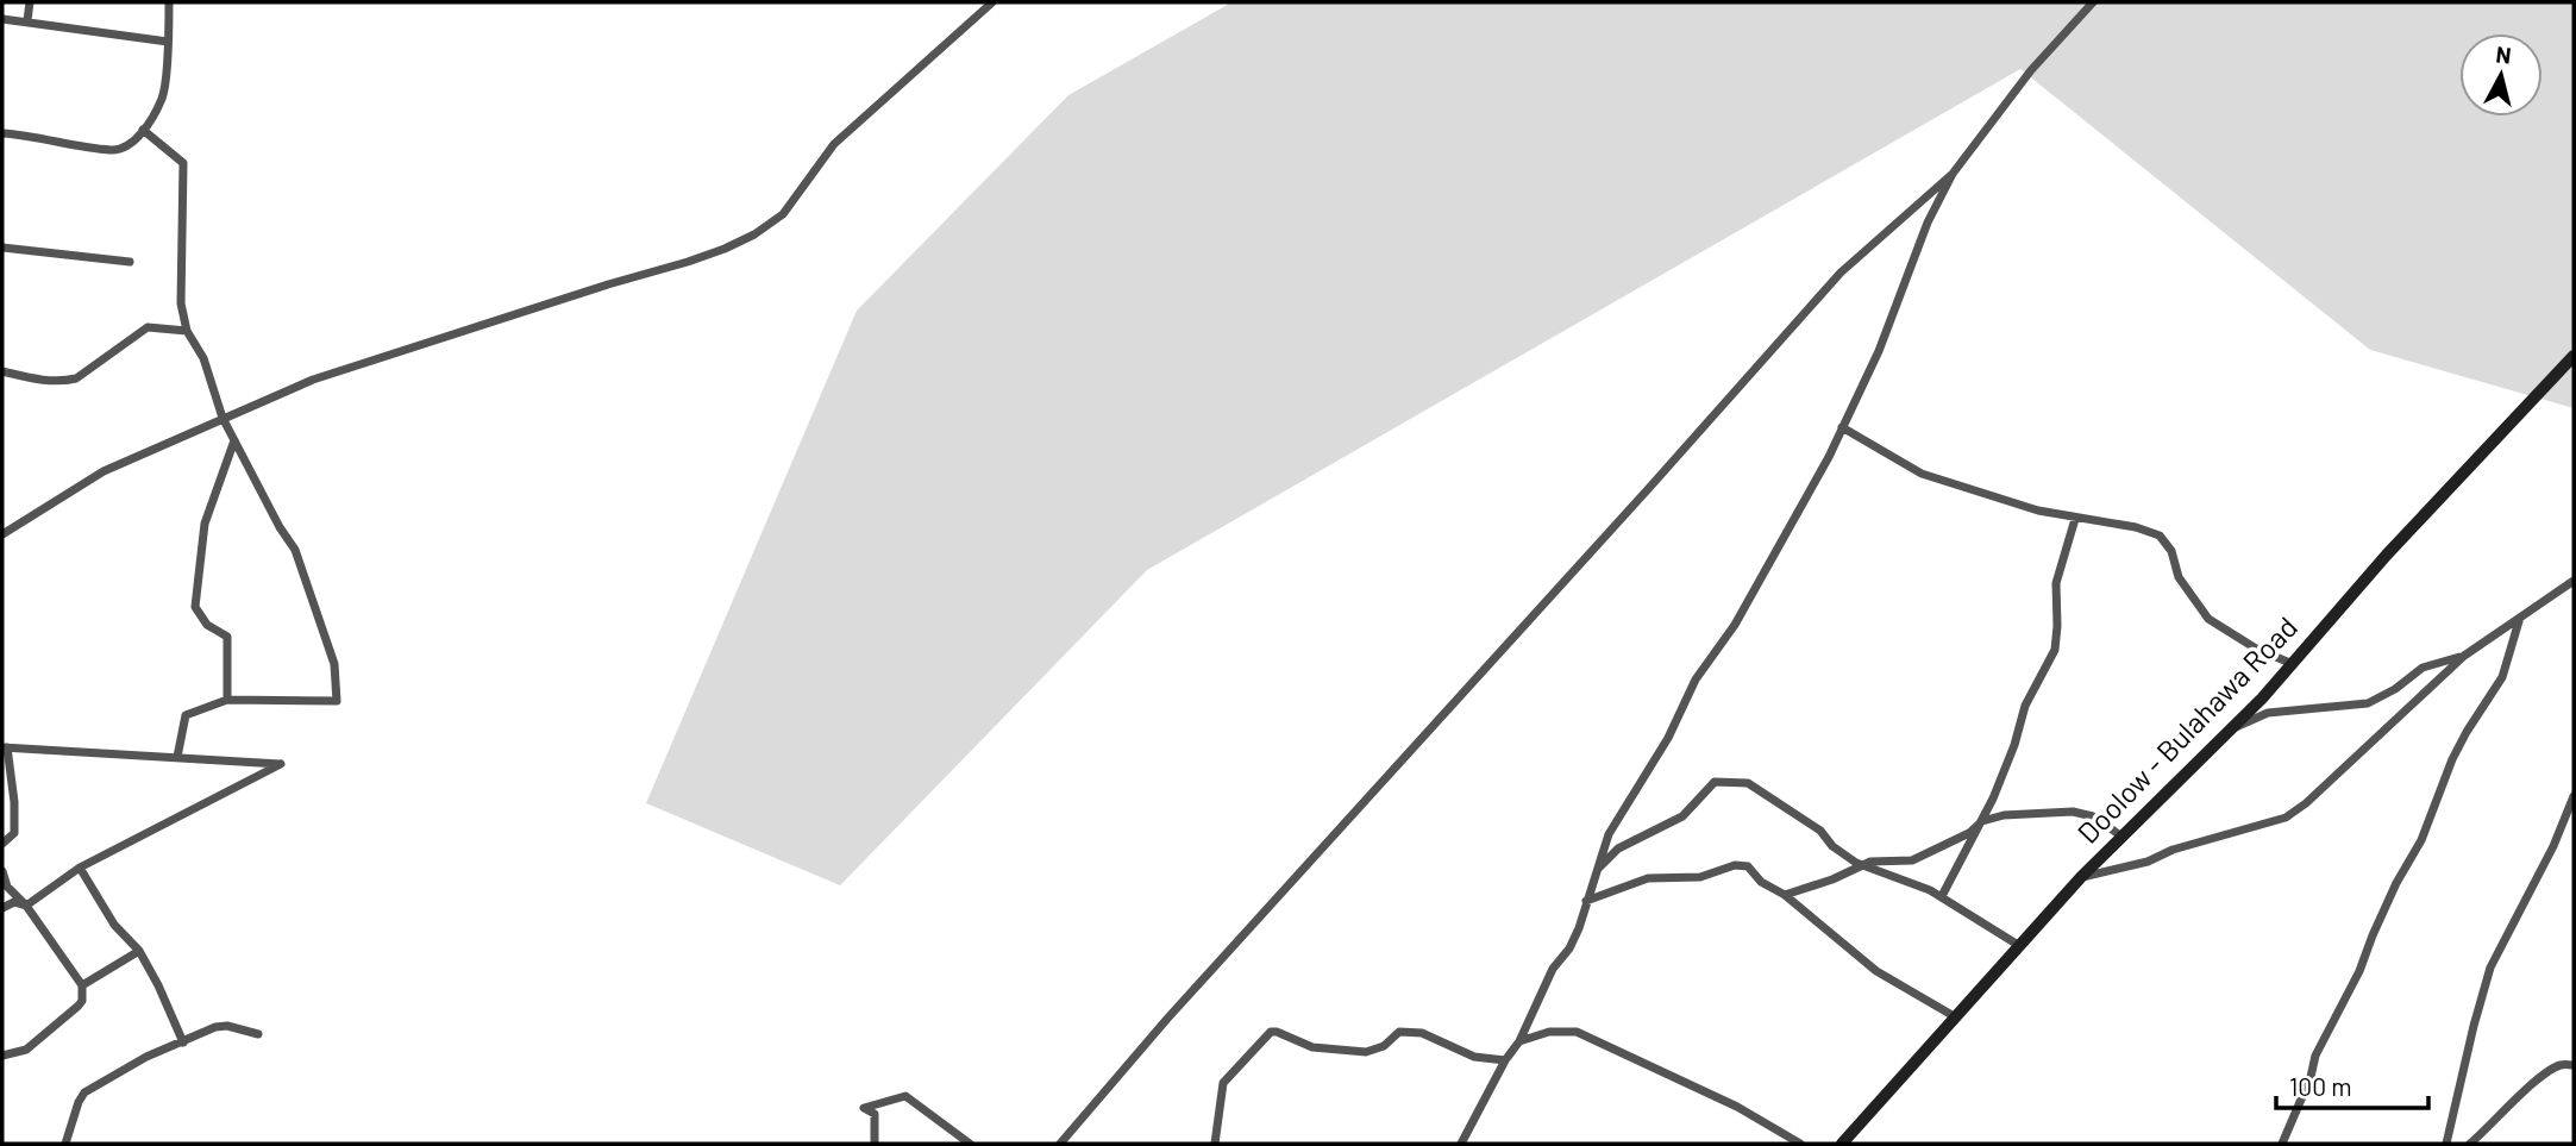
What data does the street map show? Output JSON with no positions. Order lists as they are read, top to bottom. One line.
{"streets":{"main road":["Doolow - Bulahawa Road"]},"scale_bar":"100 m","north":"top"}
